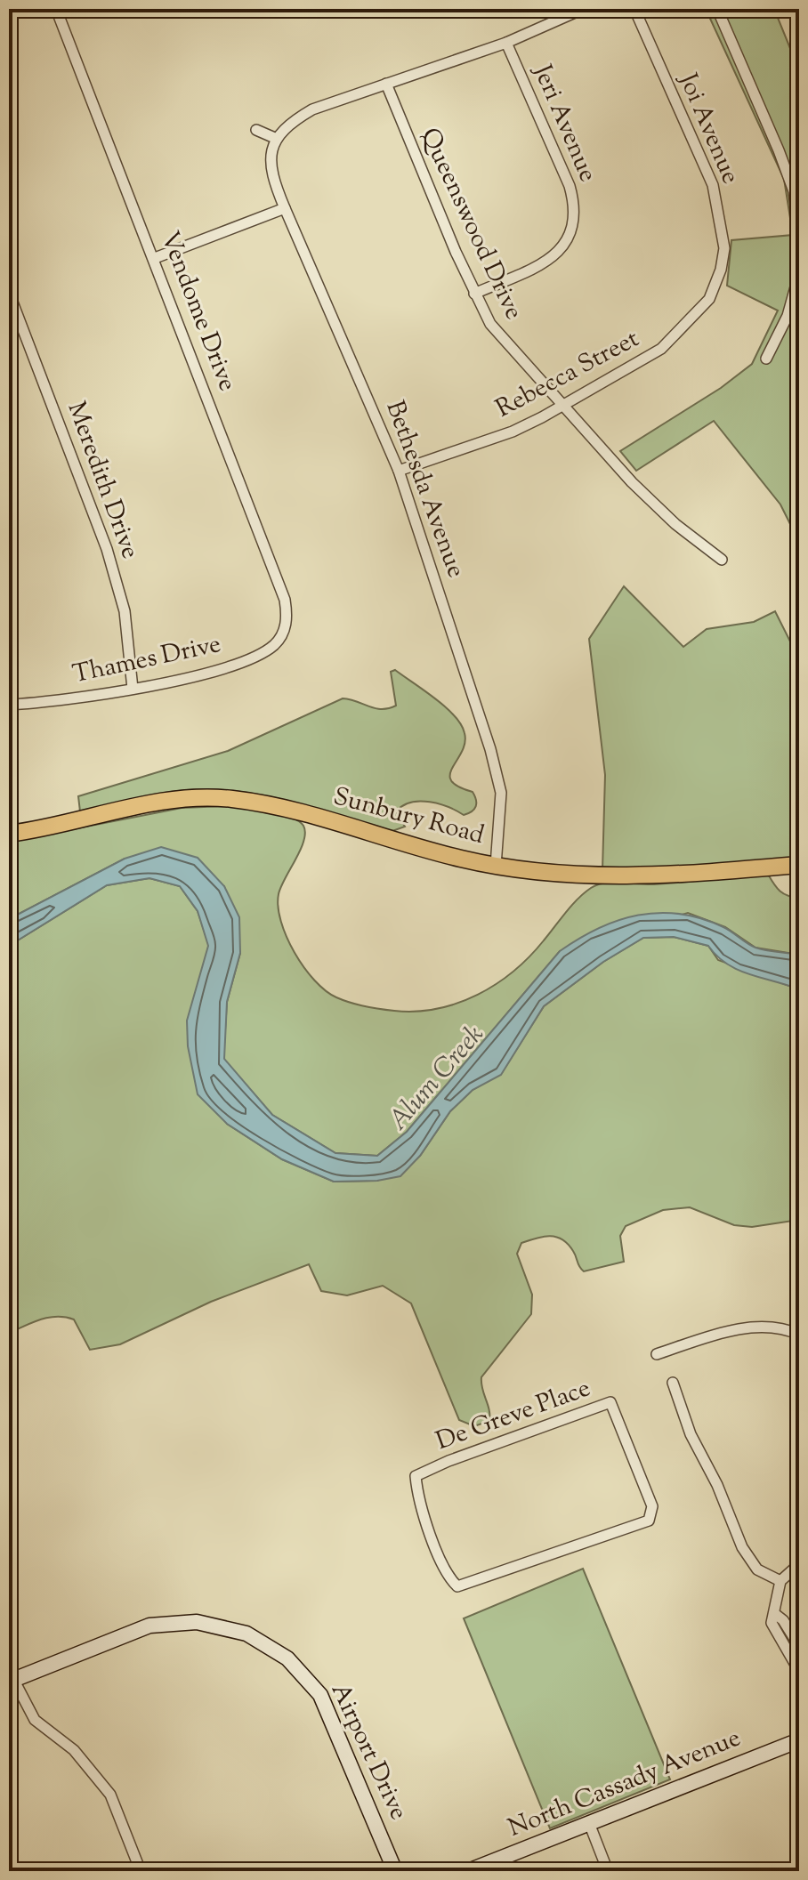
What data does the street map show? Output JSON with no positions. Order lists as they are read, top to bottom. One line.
{"streets":{"main road":["Sunbury Road","Airport Drive","North Cassady Avenue"],"street":["Jeri Avenue","Joi Avenue","Queenswood Drive","Vendome Drive","Rebecca Street","Meredith Drive","Bethesda Avenue","Thames Drive","De Greve Place"]},"crossings":[["Jeri Avenue","Queenswood Drive"],["Joi Avenue","Rebecca Street"],["Queenswood Drive","Rebecca Street"],["Vendome Drive","Thames Drive"],["Rebecca Street","Bethesda Avenue"],["Meredith Drive","Thames Drive"],["Bethesda Avenue","Sunbury Road"]],"water":["Alum Creek"]}
